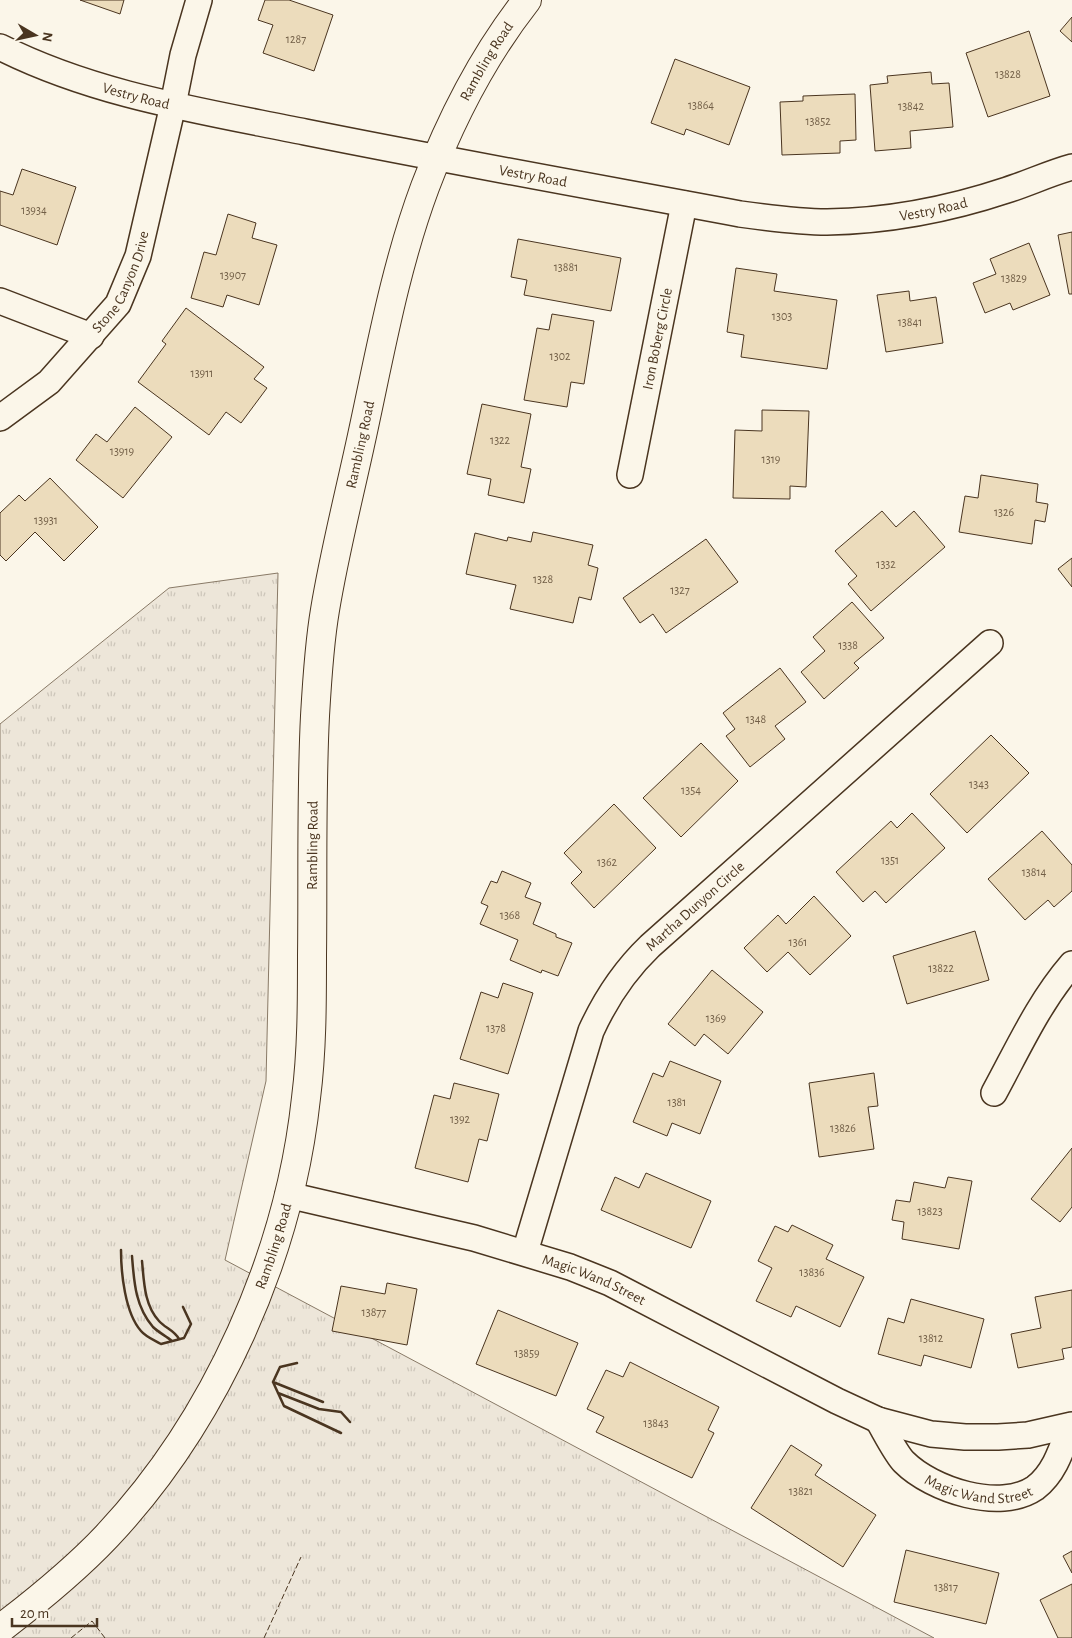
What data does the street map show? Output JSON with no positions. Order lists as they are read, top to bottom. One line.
{"streets":{"street":["Rambling Road","Vestry Road","Stone Canyon Drive","Iron Boberg Circle","Martha Dunyon Circle","Magic Wand Street"]},"crossings":[["Rambling Road","Vestry Road"],["Rambling Road","Magic Wand Street"],["Vestry Road","Stone Canyon Drive"],["Vestry Road","Iron Boberg Circle"],["Martha Dunyon Circle","Magic Wand Street"]],"house_numbers":["1287","13828","13864","13842","13852","13934","13881","13907","13829","1303","13841","1302","13911","1322","13919","1319","1326","13931","1332","1328","1327","1338","1348","1343","1354","1351","1362","13814","1368","1361","13822","1369","1378","1381","1392","13826","13823","13836","13877","13812","13859","13843","13821","13817"],"scale_bar":"20 m","north":"right"}
